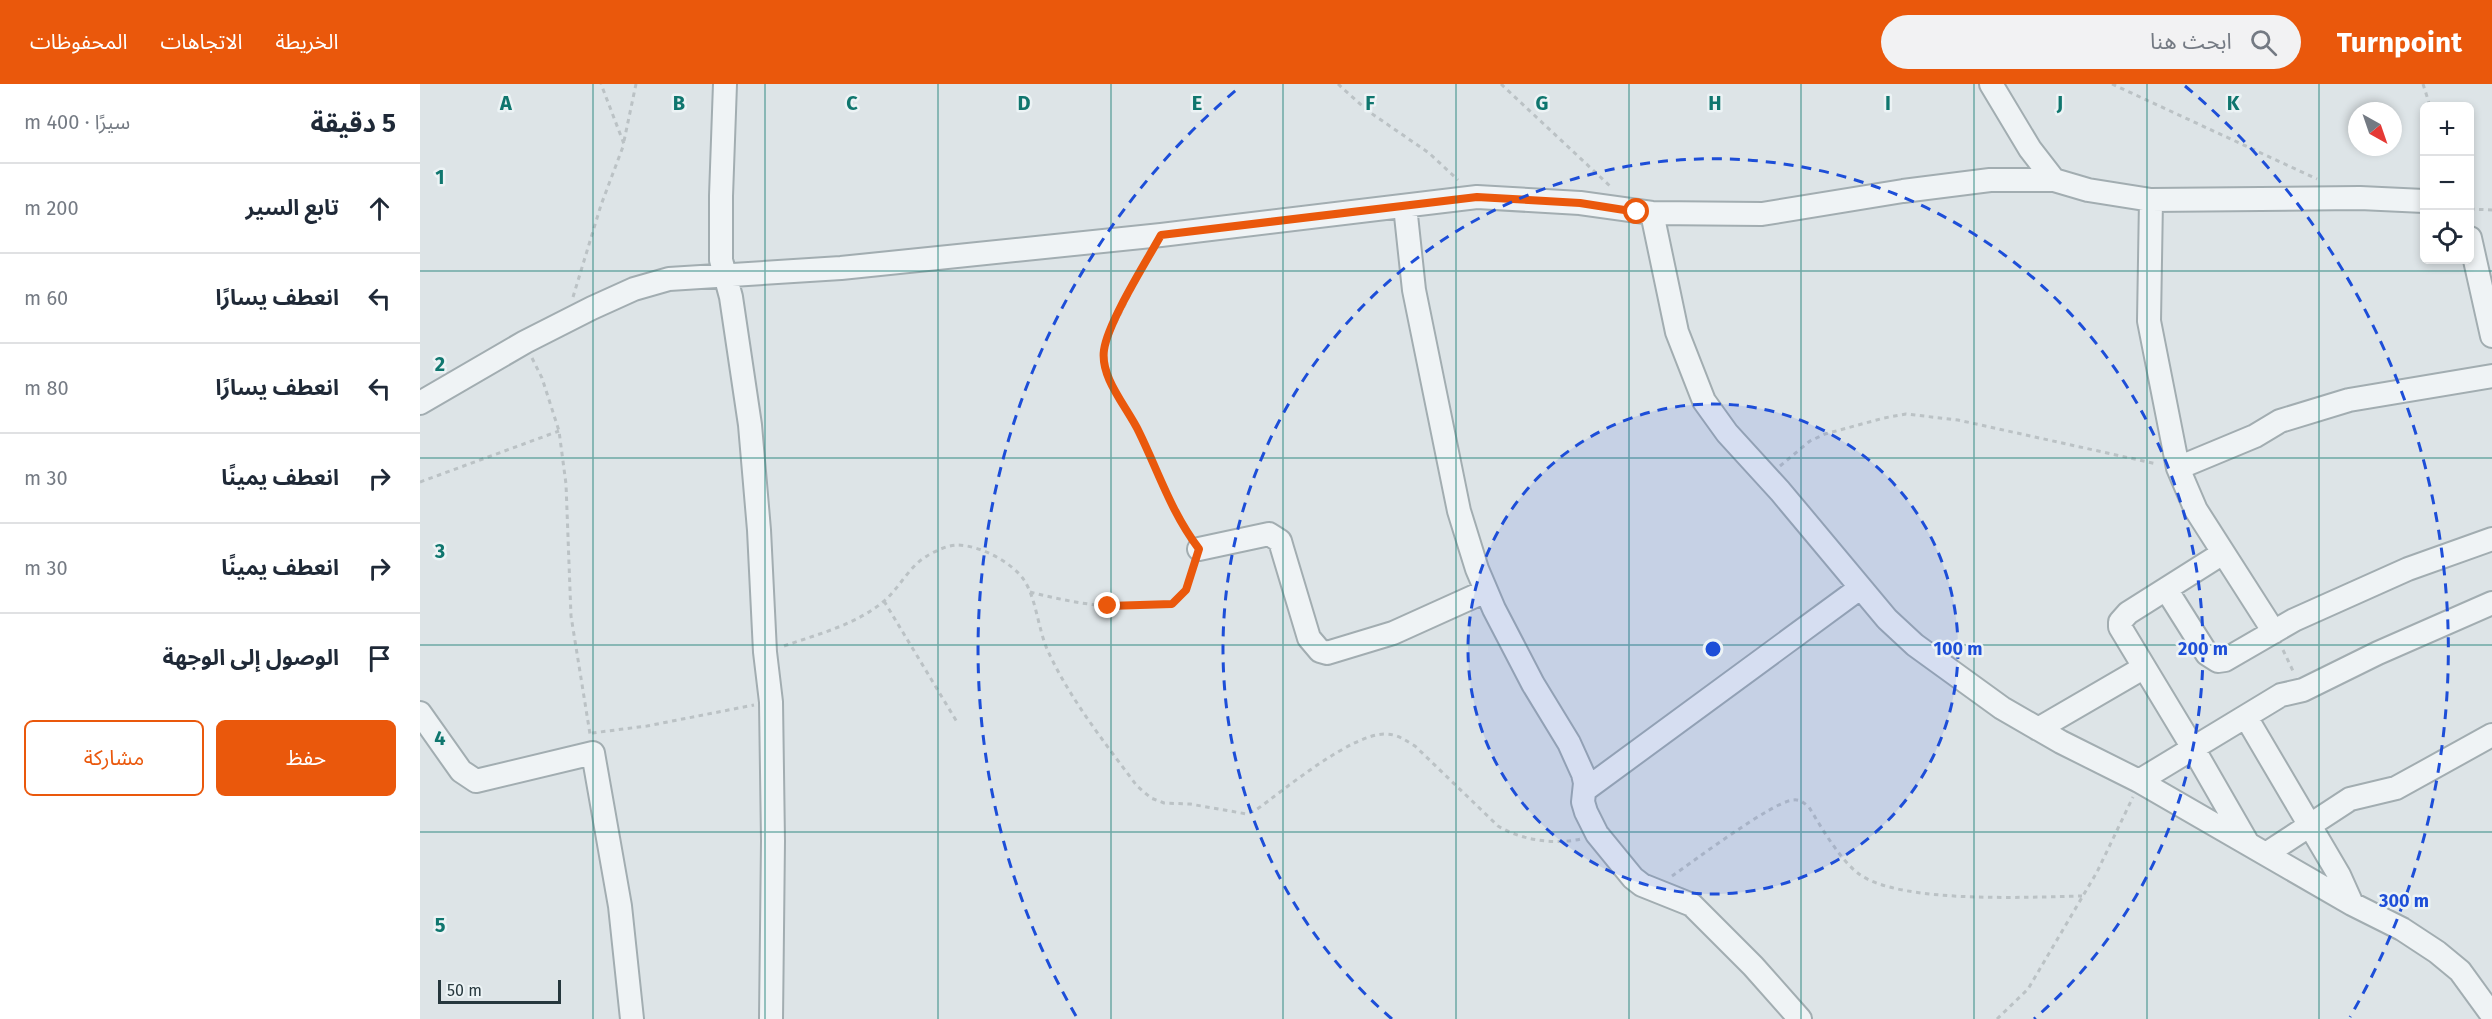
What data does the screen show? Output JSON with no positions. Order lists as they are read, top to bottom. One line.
{"scale_bar":"50 m","north":"bottom right","page":{"header":"Turnpoint","search":"ابحث هنا","nav":["الخريطة","الاتجاهات","المحفوظات"],"heading":["5 دقيقة","سيرًا · 400 m"],"map_buttons":["+","−"],"list":[["تابع السير","200 m"],["انعطف يسارًا","60 m"],["انعطف يسارًا","80 m"],["انعطف يمينًا","30 m"],["انعطف يمينًا","30 m"],"الوصول إلى الوجهة"],"buttons":["حفظ","مشاركة"],"scale":"50 m"},"grid":{"columns":["A","B","C","D","E","F","G","H","I","J","K"],"rows":["1","2","3","4","5"]},"rings":["100 m","200 m","300 m"]}
